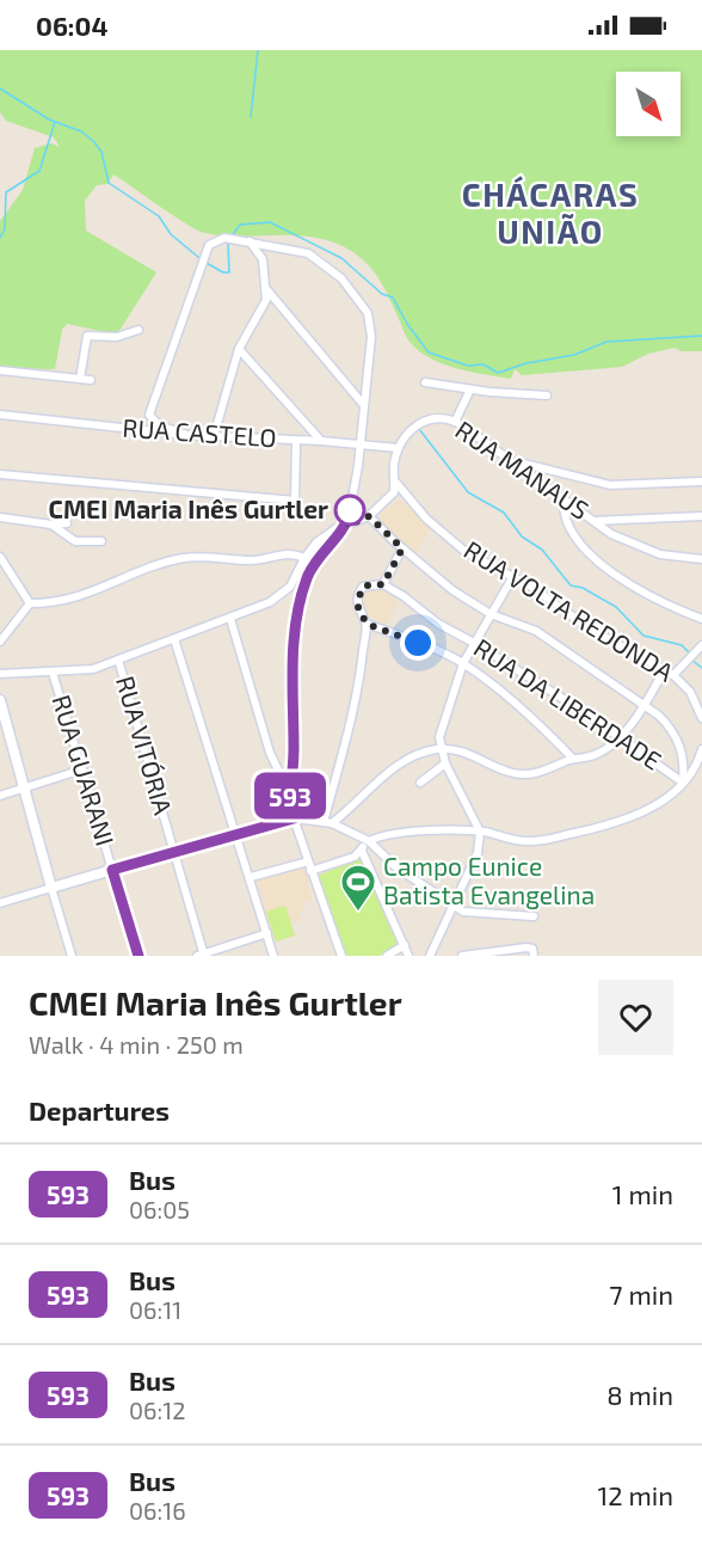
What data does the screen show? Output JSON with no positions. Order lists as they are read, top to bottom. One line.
{"streets":{"street":["RUA CASTELO","RUA MANAUS","RUA VOLTA REDONDA","RUA DA LIBERDADE","RUA VITÓRIA","RUA GUARANI"]},"crossings":[["RUA CASTELO","RUA MANAUS"]],"districts":["CHÁCARAS UNIÃO"],"places":{"other":["CMEI Maria Inês Gurtler"],"sports":["Campo Eunice Batista Evangelina"]},"lines":["bus line 593"],"north":"bottom right","page":{"status":"06:04","on_map":"593","heading":[["CMEI Maria Inês Gurtler","Walk · 4 min · 250 m"],"Departures"],"list":[{"mark":"593","name":"Bus","note":"06:05","value":"1 min"},{"mark":"593","name":"Bus","note":"06:11","value":"7 min"},{"mark":"593","name":"Bus","note":"06:12","value":"8 min"},{"mark":"593","name":"Bus","note":"06:16","value":"12 min"}]}}
